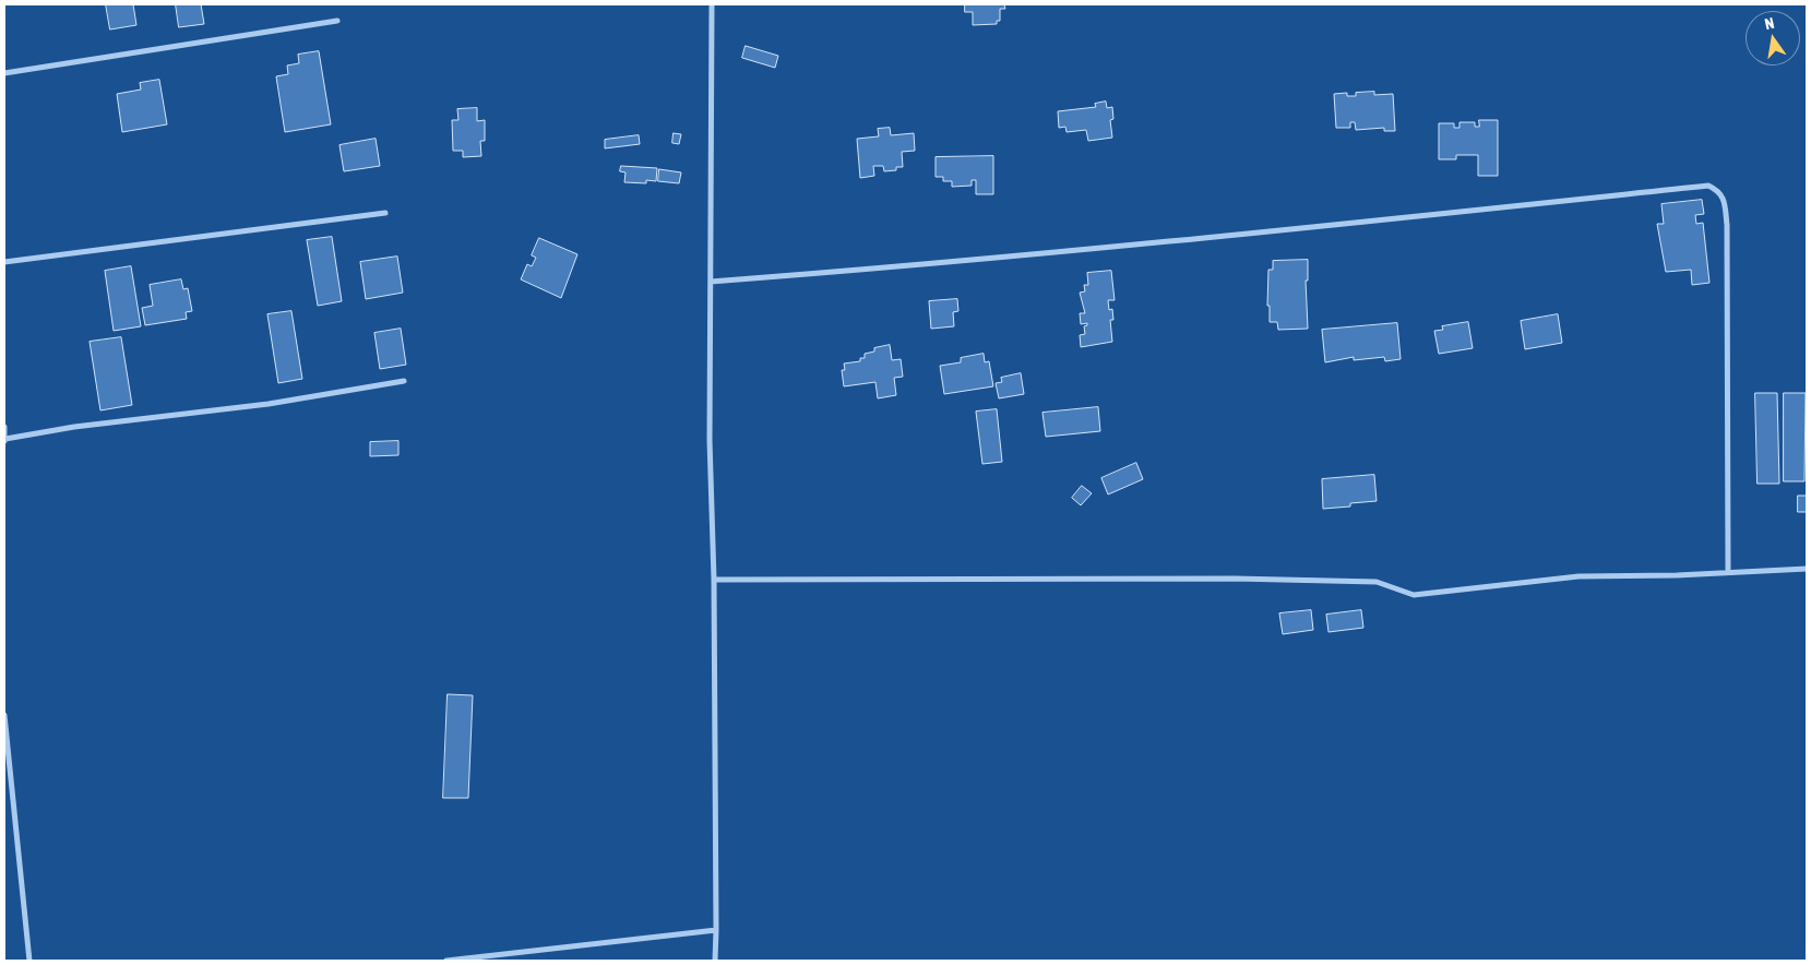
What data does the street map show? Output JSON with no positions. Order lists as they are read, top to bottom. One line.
{"north":"top"}
